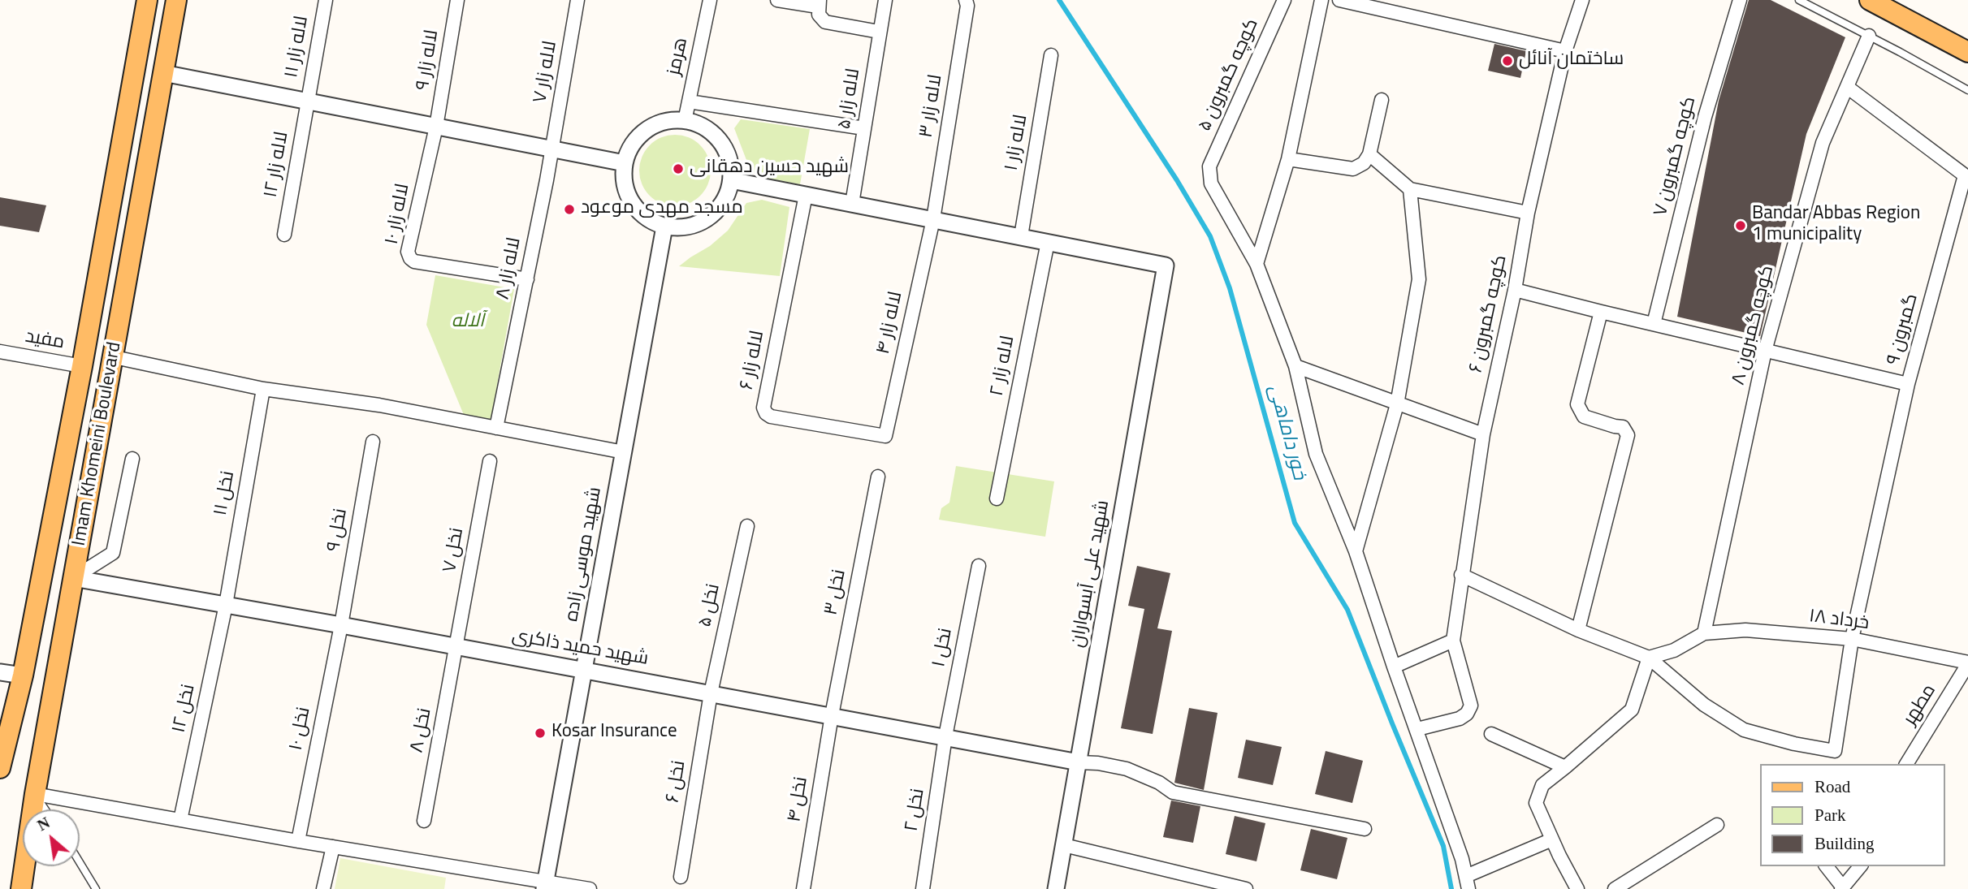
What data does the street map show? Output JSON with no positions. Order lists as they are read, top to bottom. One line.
{"streets":{"main road":["Imam Khomeini Boulevard"],"street":["لاله زار ۱۱","هرمز","لاله زار ۹","لاله زار ۷","کوچه گمبرون ۵","لاله زار ۵","لاله زار ۳","لاله زار ۱","کوچه گمبرون ۷","لاله زار ۱۲","لاله زار ۱۰","لاله زار ۸","کوچه گمبرون ۶","لاله زار ۴","کوچه گمبرون ۸","گمبرون ۹","مفید","لاله زار ۶","لاله زار ۲","نخل ۱۱","نخل ۹","نخل ۷","شهید موسی زاده","شهید علی آبسواران","نخل ۳","نخل ۵","خرداد ۱۸","نخل ۱","شهید حمید ذاکری","مطهر","نخل ۱۲","نخل ۱۰","نخل ۸","نخل ۶","نخل ۴","نخل ۲"]},"crossings":[["لاله زار ۱۱","لاله زار ۱۲"],["هرمز","شهید موسی زاده"],["لاله زار ۹","لاله زار ۱۰"],["لاله زار ۷","لاله زار ۸"],["لاله زار ۳","لاله زار ۴"],["لاله زار ۱۰","لاله زار ۸"],["لاله زار ۴","لاله زار ۶"],["کوچه گمبرون ۸","گمبرون ۹"],["کوچه گمبرون ۸","خرداد ۱۸"],["گمبرون ۹","خرداد ۱۸"],["مفید","Imam Khomeini Boulevard"],["لاله زار ۲","شهید علی آبسواران"],["Imam Khomeini Boulevard","شهید حمید ذاکری"],["نخل ۱۱","شهید حمید ذاکری"],["نخل ۱۱","نخل ۱۲"],["نخل ۹","شهید حمید ذاکری"],["نخل ۹","نخل ۱۰"],["نخل ۷","شهید حمید ذاکری"],["نخل ۷","نخل ۸"],["شهید موسی زاده","شهید حمید ذاکری"],["شهید علی آبسواران","شهید حمید ذاکری"],["نخل ۳","شهید حمید ذاکری"],["نخل ۳","نخل ۴"],["نخل ۵","شهید حمید ذاکری"],["نخل ۵","نخل ۶"],["خرداد ۱۸","مطهر"],["نخل ۱","شهید حمید ذاکری"],["نخل ۱","نخل ۲"],["شهید حمید ذاکری","نخل ۱۲"],["شهید حمید ذاکری","نخل ۱۰"],["شهید حمید ذاکری","نخل ۸"],["شهید حمید ذاکری","نخل ۶"],["شهید حمید ذاکری","نخل ۴"],["شهید حمید ذاکری","نخل ۲"]],"water":["خور داماهی"],"parks":["آلاله"],"places":["ساختمان آنائل","شهید حسین دهقانی","مسجد مهدی موعود","Bandar Abbas Region 1 municipality","Kosar Insurance"],"legend":["Road","Park","Building"],"north":"top left"}
